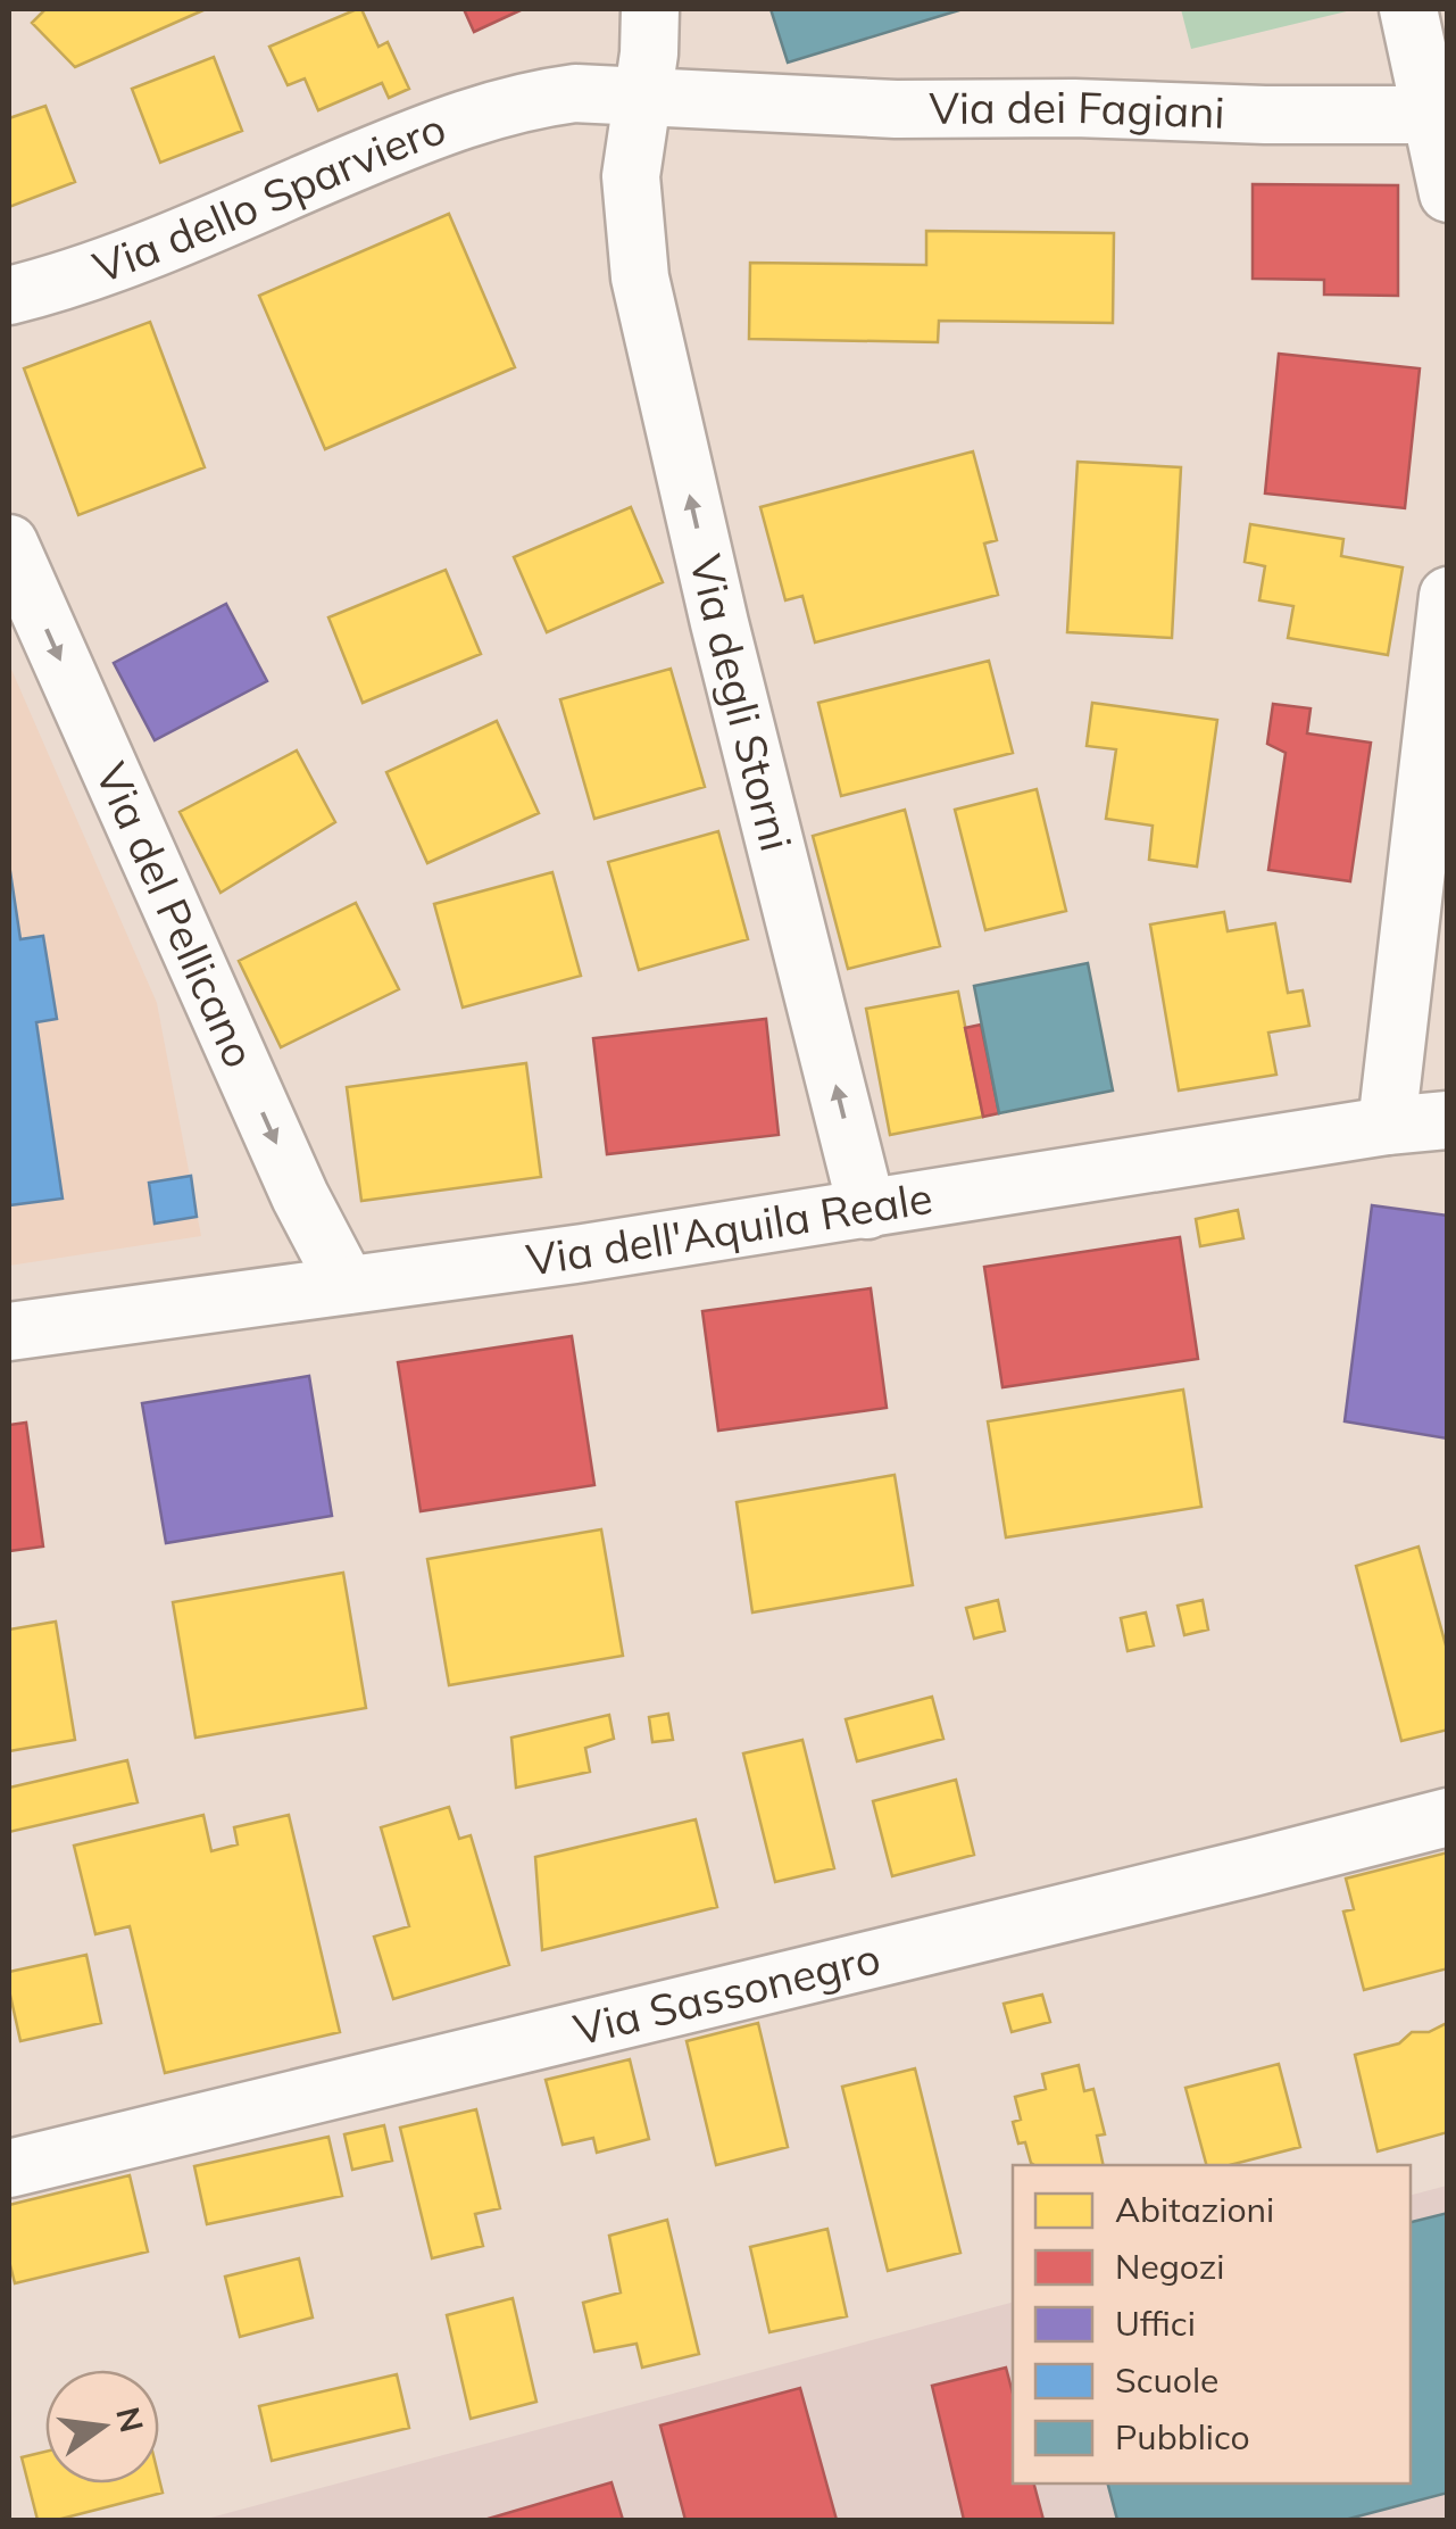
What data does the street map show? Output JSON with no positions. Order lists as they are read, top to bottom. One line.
{"streets":{"street":["Via dei Fagiani","Via dello Sparviero","Via degli Storni","Via del Pellicano","Via dell'Aquila Reale","Via Sassonegro"]},"crossings":[["Via dei Fagiani","Via dello Sparviero"],["Via dei Fagiani","Via degli Storni"],["Via dello Sparviero","Via degli Storni"],["Via degli Storni","Via dell'Aquila Reale"],["Via del Pellicano","Via dell'Aquila Reale"]],"one_way":["Via degli Storni","Via del Pellicano"],"legend":["Abitazioni","Negozi","Uffici","Scuole","Pubblico"],"north":"right"}
